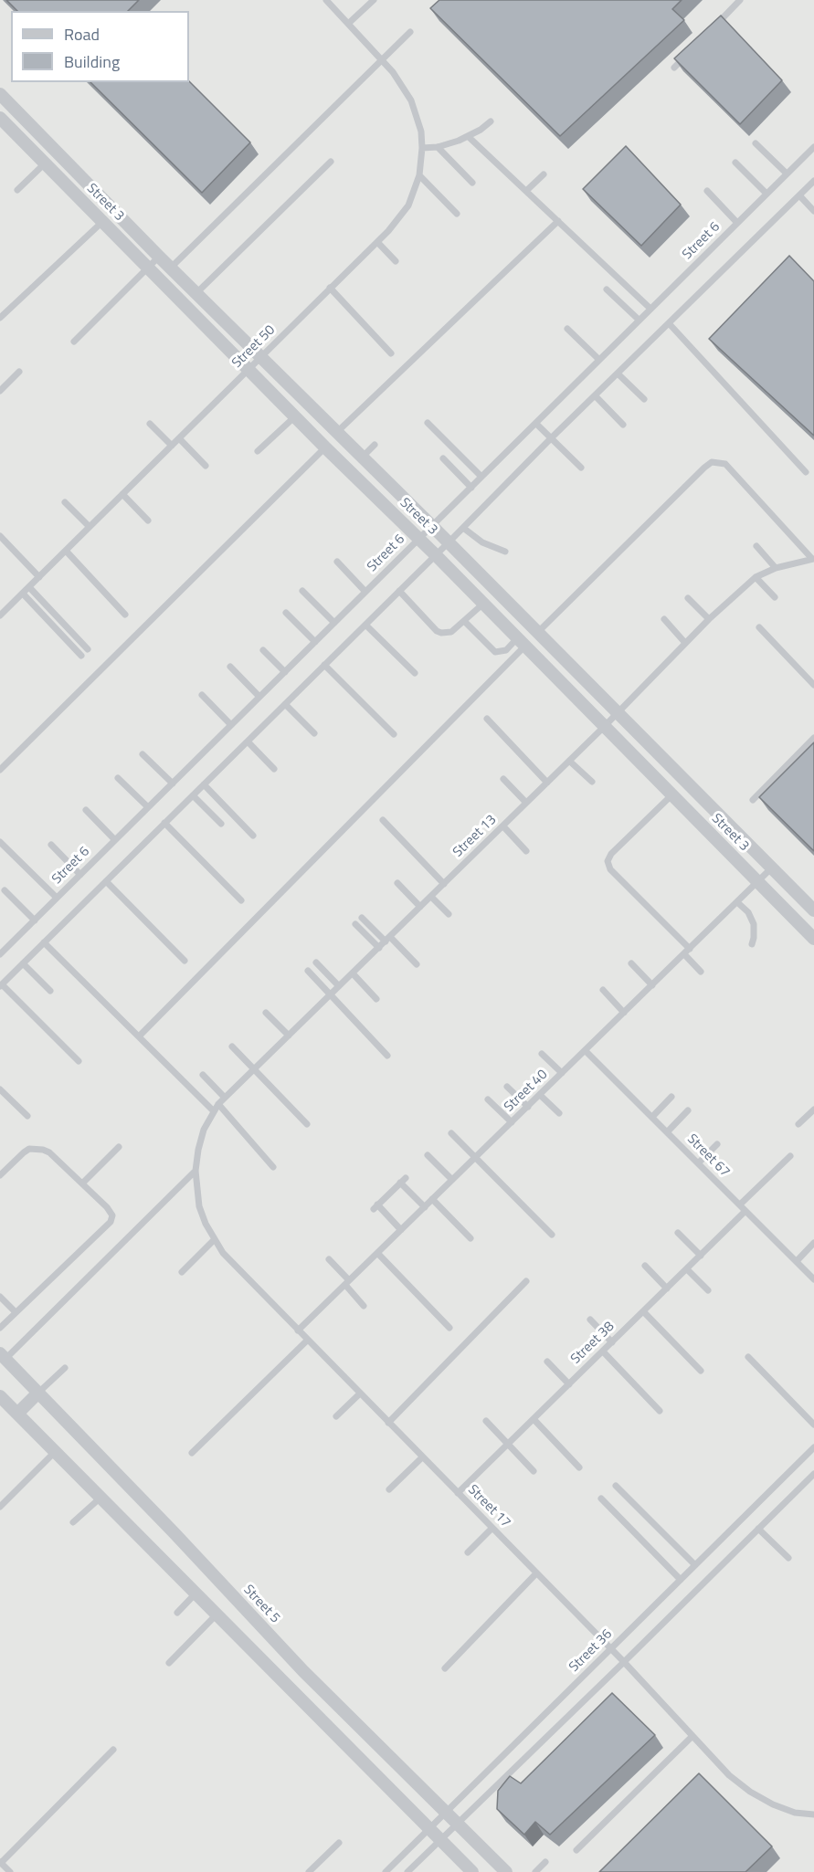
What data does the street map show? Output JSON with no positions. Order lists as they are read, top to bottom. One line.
{"streets":{"street":["Street 3","Street 5"],"lane":["Street 6","Street 50","Street 13","Street 40","Street 67","Street 38","Street 17","Street 36"]},"crossings":[["Street 3","Street 6"],["Street 3","Street 50"],["Street 3","Street 13"],["Street 3","Street 40"],["Street 13","Street 17"],["Street 40","Street 67"],["Street 40","Street 17"],["Street 67","Street 38"],["Street 38","Street 17"],["Street 17","Street 36"],["Street 5","Street 36"]],"legend":["Road","Building"]}
